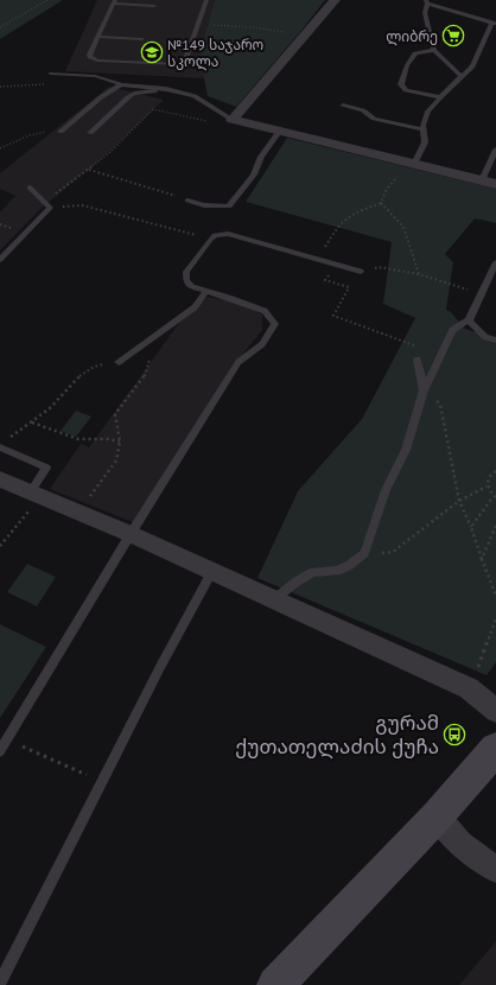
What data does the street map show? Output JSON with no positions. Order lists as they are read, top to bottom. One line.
{"places":{"supermarket":["ლიბრე"],"school or university":["№149 საჯარო სკოლა"],"bus stop":["გურამ ქუთათელაძის ქუჩა"]}}
